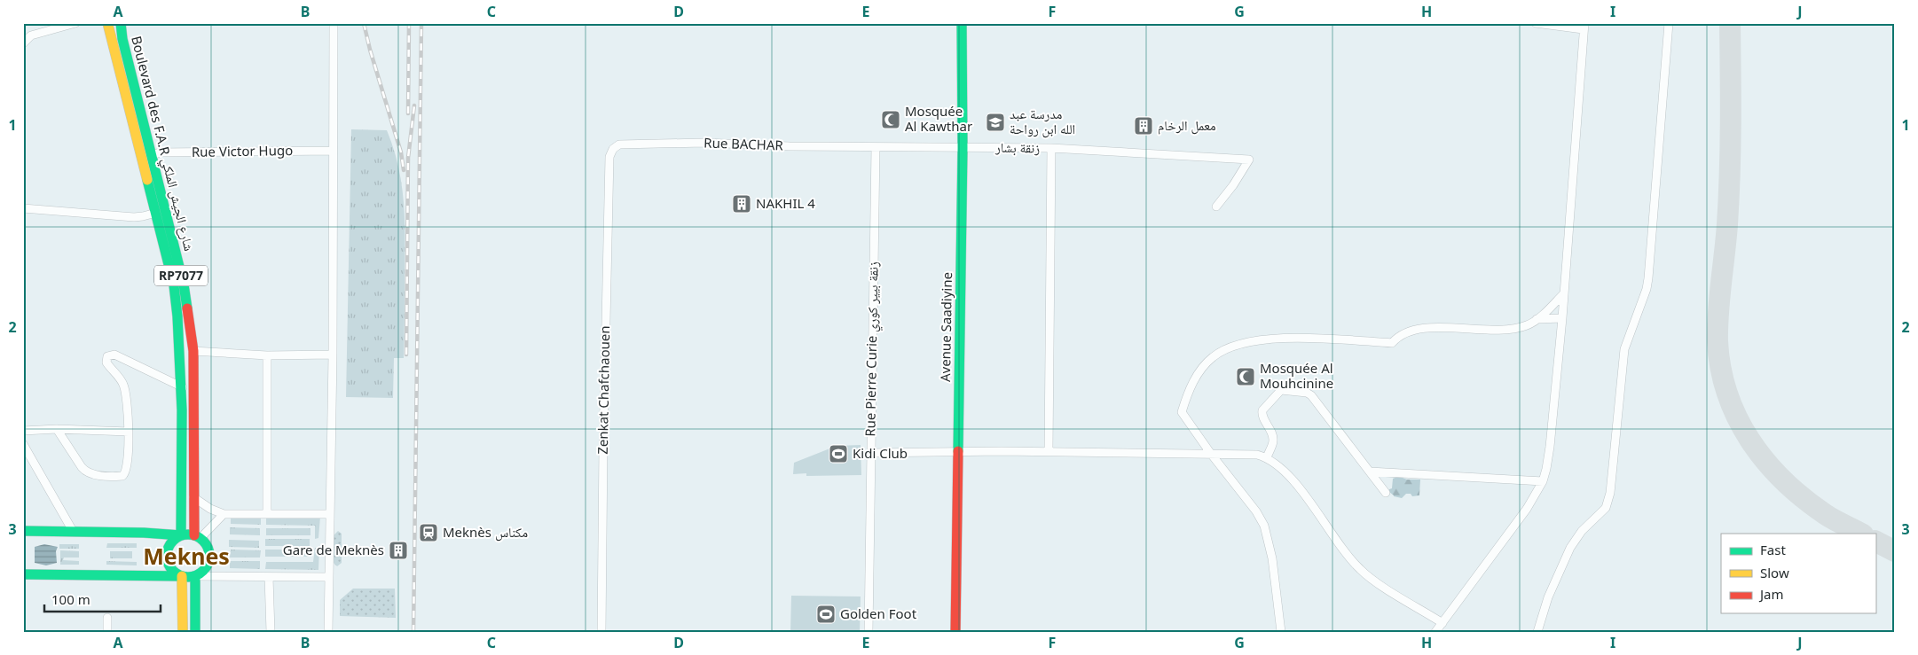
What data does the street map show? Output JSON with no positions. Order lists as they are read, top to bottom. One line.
{"streets":{"main road":["Boulevard des F.A.R شارع الجيش الملكي","RP7077","Avenue Saadiyine"],"street":["Rue BACHAR","زنقة بشار","Rue Victor Hugo","Rue Pierre Curie زنقة بيير كوري","Zenkat Chafchaouen"]},"crossings":[["Boulevard des F.A.R شارع الجيش الملكي","Rue Victor Hugo"],["Rue BACHAR","زنقة بشار"],["Rue BACHAR","Rue Pierre Curie زنقة بيير كوري"],["Rue BACHAR","Zenkat Chafchaouen"],["زنقة بشار","Avenue Saadiyine"],["زنقة بشار","Rue Pierre Curie زنقة بيير كوري"]],"districts":["Meknes"],"places":{"mosque":["Mosquée Al Kawthar","Mosquée Al Mouhcinine"],"school or university":["مدرسة عبد الله ابن رواحة"],"building":["معمل الرخام","NAKHIL 4","Gare de Meknès"],"sports":["Kidi Club","Golden Foot"],"station":["Meknès مكناس"]},"legend":["Fast","Slow","Jam"],"scale_bar":"100 m","grid":{"columns":["A","B","C","D","E","F","G","H","I","J"],"rows":["1","2","3"]}}
